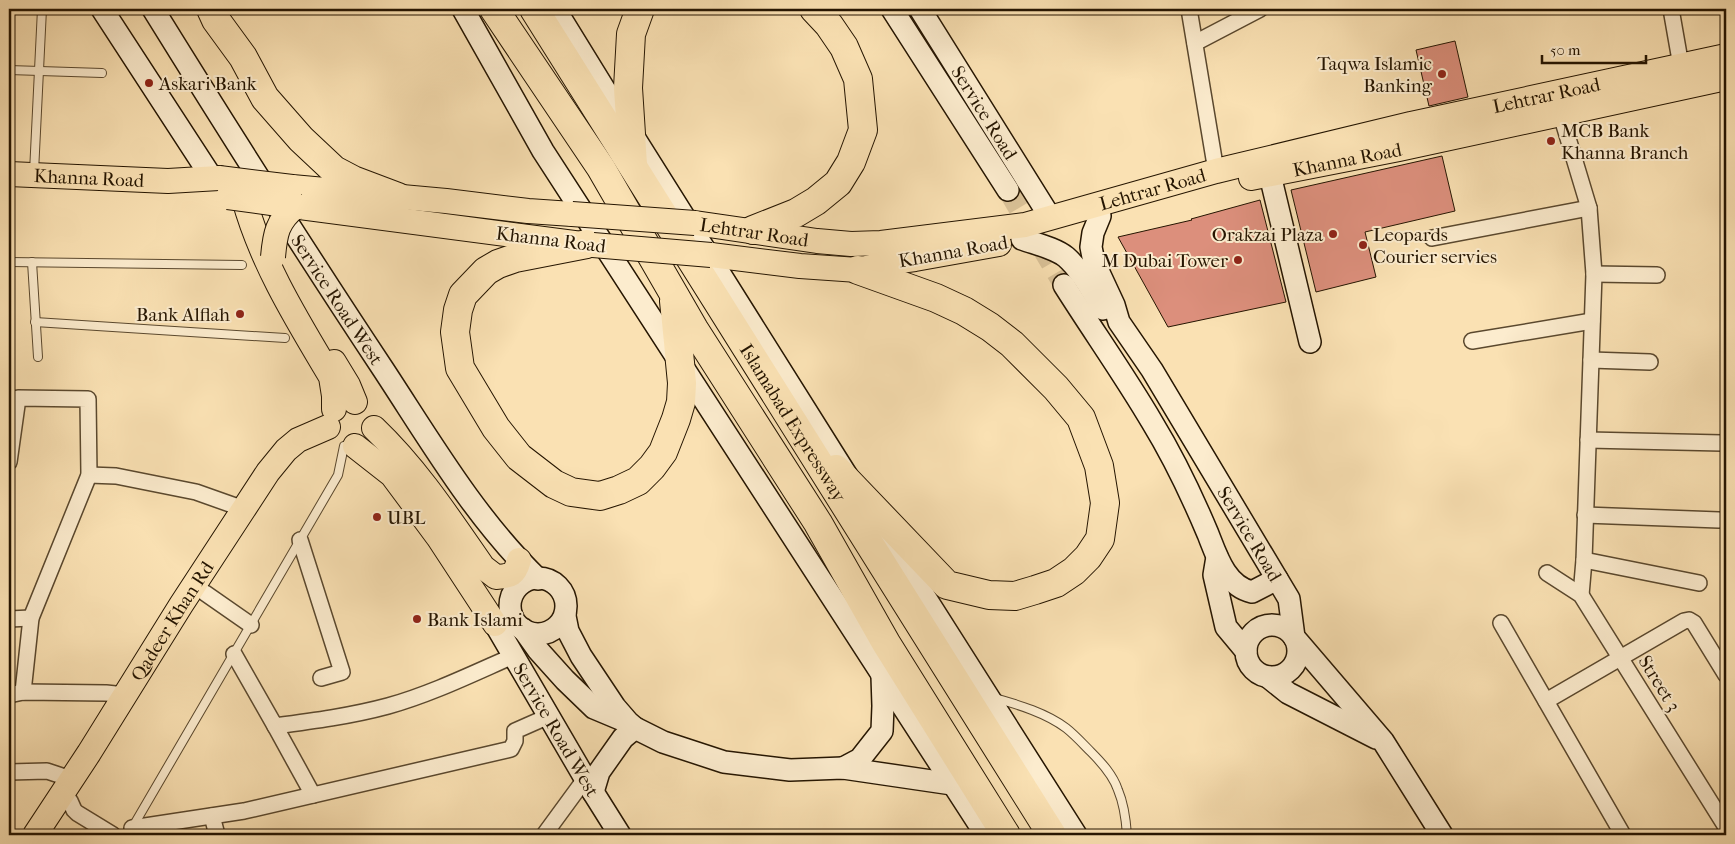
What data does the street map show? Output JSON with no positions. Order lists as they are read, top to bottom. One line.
{"streets":{"highway":["Islamabad Expressway"],"main road":["Lehtrar Road","Khanna Road","Qadeer Khan Rd"],"street":["Service Road","Service Road West","Street 3"]},"crossings":[["Lehtrar Road","Service Road"],["Lehtrar Road","Khanna Road"],["Service Road","Khanna Road"]],"places":["Taqwa Islamic Banking","Askari Bank","MCB Bank Khanna Branch","Orakzai Plaza","Leopards Courier servies","M Dubai Tower","Bank Alflah","UBL","Bank Islami"],"scale_bar":"50 m"}
